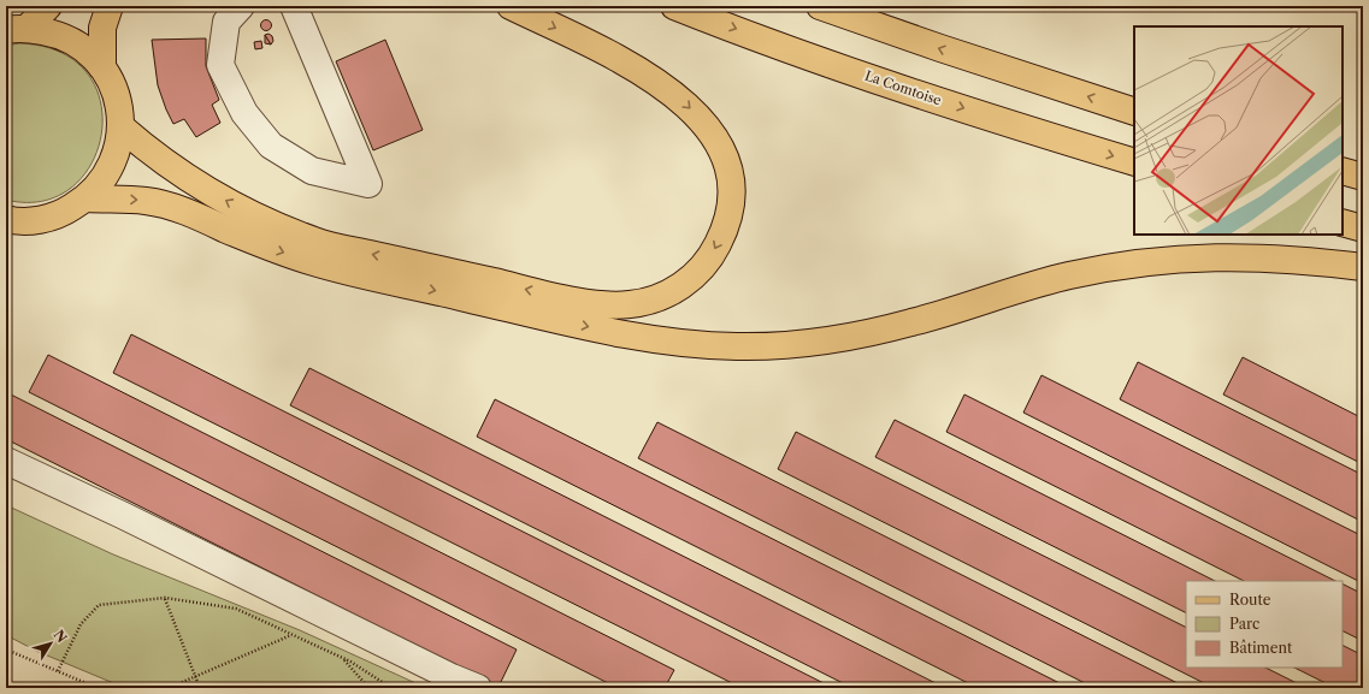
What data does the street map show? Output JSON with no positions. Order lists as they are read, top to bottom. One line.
{"streets":{"main road":["La Comtoise"]},"legend":["Route","Parc","Bâtiment"],"north":"top right"}
